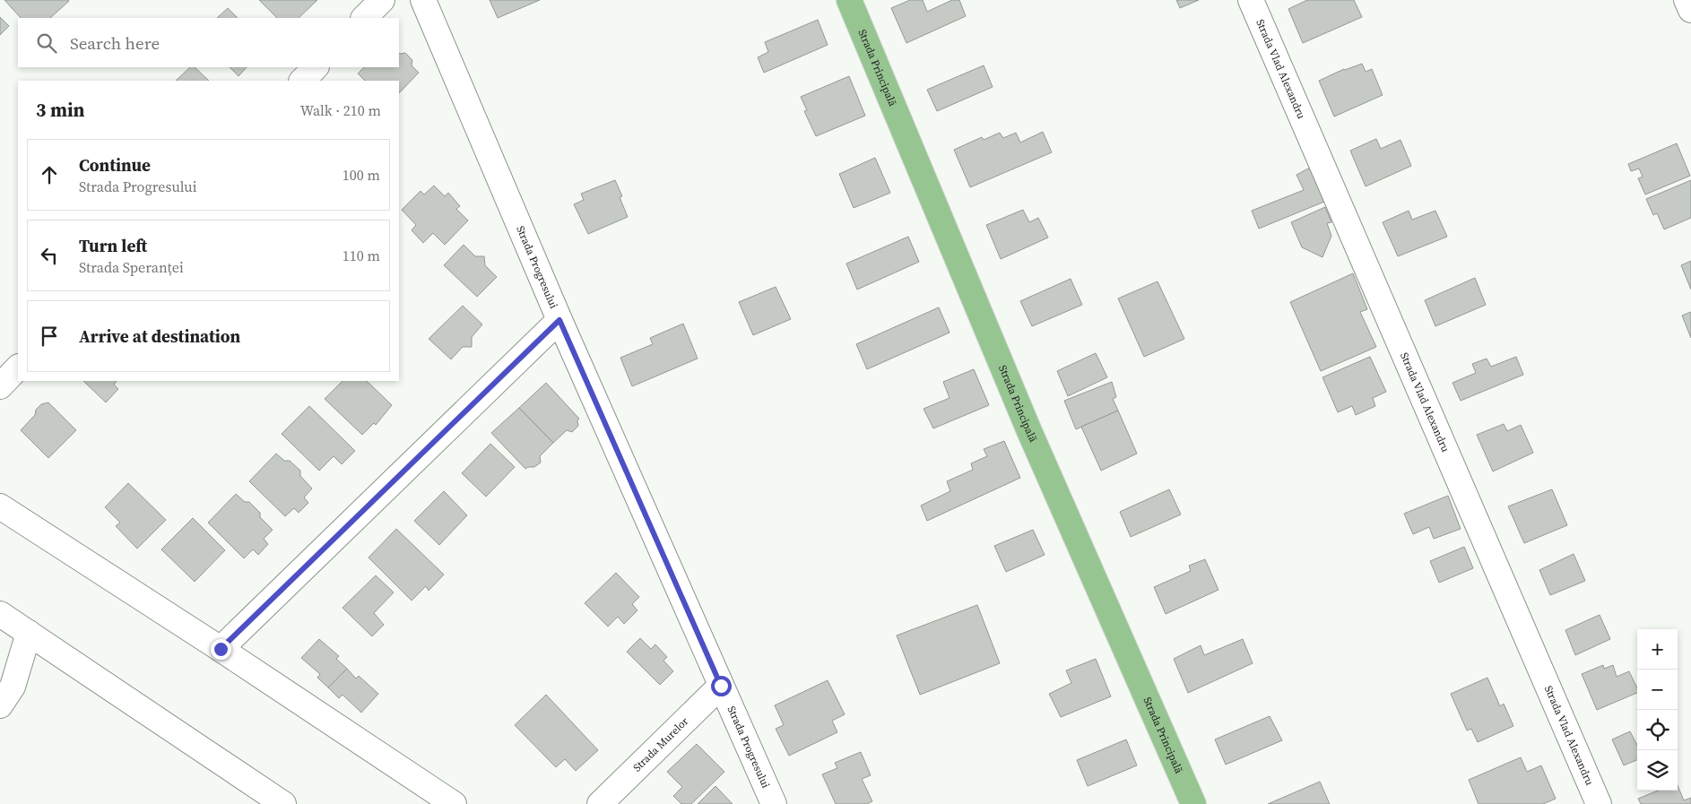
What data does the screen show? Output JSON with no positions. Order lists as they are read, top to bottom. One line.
{"streets":{"main road":["Strada Principală"],"street":["Strada Vlad Alexandru","Strada Progresului","Strada Murelor"]},"crossings":[["Strada Progresului","Strada Murelor"]],"page":{"search":"Search here","heading":["3 min","Walk · 210 m"],"list":[["Continue","Strada Progresului","100 m"],["Turn left","Strada Speranței","110 m"],"Arrive at destination"],"map_buttons":["+","−"]}}
